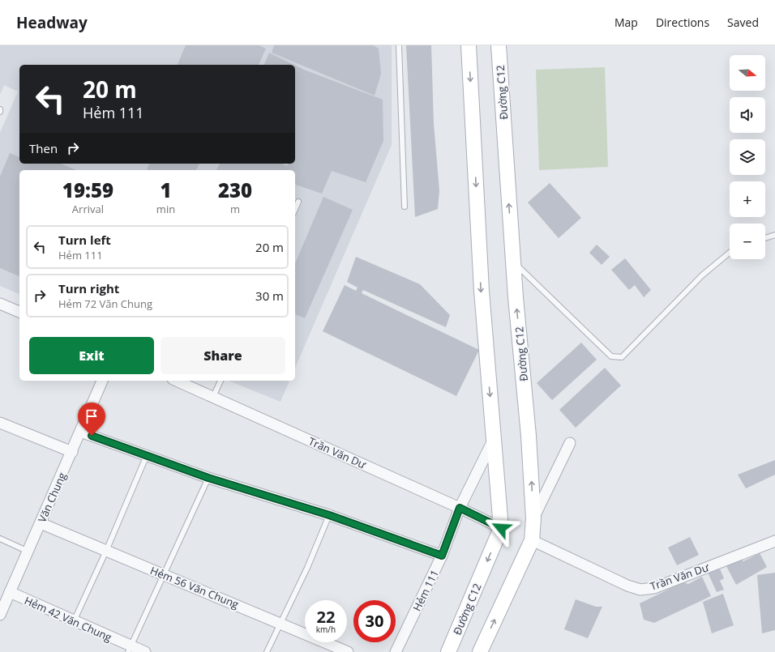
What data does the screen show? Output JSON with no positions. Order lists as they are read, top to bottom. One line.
{"streets":{"main road":["Đường C12"],"street":["Trần Văn Dư","Văn Chung","Hẻm 56 Văn Chung","Hẻm 111","Hẻm 42 Văn Chung"]},"crossings":[["Đường C12","Trần Văn Dư"],["Đường C12","Hẻm 111"],["Trần Văn Dư","Hẻm 111"],["Văn Chung","Hẻm 56 Văn Chung"],["Văn Chung","Hẻm 42 Văn Chung"]],"north":"right","page":{"header":"Headway","nav":["Map","Directions","Saved"],"map_buttons":["+","−"],"turn":["20 m","Hẻm 111"],"then":"Then","eta":["19:59","Arrival","1","min","230","m"],"list":[{"name":"Turn left","note":"Hẻm 111","value":"20 m"},{"name":"Turn right","note":"Hẻm 72 Văn Chung","value":"30 m"}],"buttons":["Exit","Share"],"speed":"22 km/h","limit":"30"}}
